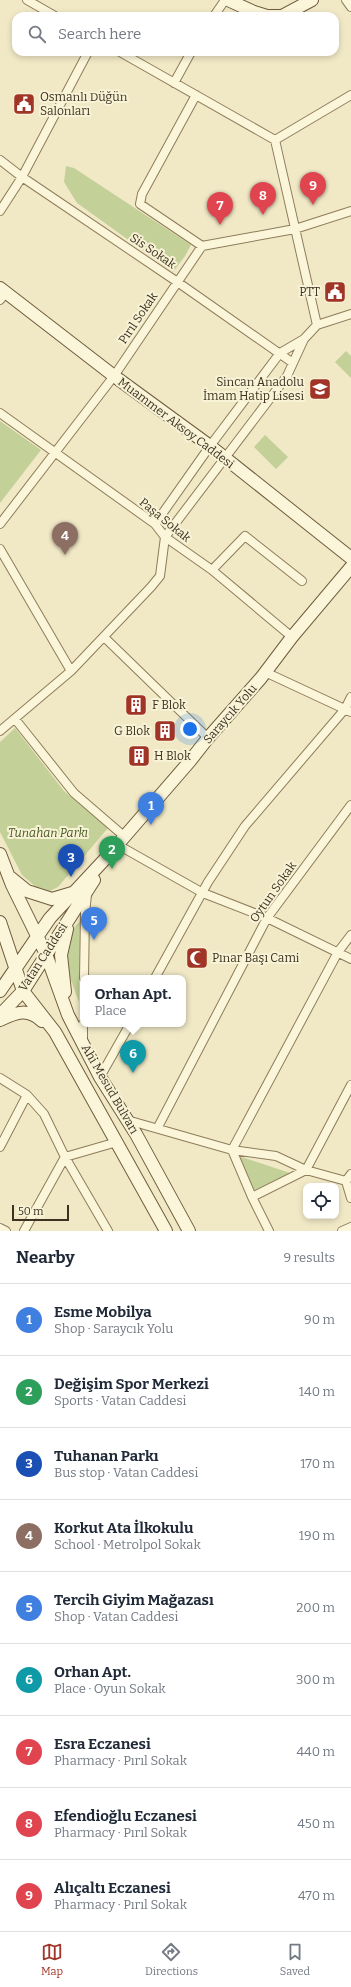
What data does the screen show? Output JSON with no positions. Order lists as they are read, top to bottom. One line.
{"streets":{"main road":["Muammer Aksoy Caddesi","Saraycık Yolu","Vatan Caddesi","Ahi Mesud Bulvarı"],"street":["Sis Sokak","Pırıl Sokak","Paşa Sokak","Oytun Sokak"]},"crossings":[["Sis Sokak","Pırıl Sokak"],["Pırıl Sokak","Muammer Aksoy Caddesi"],["Pırıl Sokak","Paşa Sokak"],["Paşa Sokak","Saraycık Yolu"],["Saraycık Yolu","Vatan Caddesi"],["Vatan Caddesi","Ahi Mesud Bulvarı"]],"parks":["Tunahan Parkı"],"places":{"public building":["Osmanlı Düğün Salonları","PTT"],"school or university":["Sincan Anadolu İmam Hatip Lisesi"],"building":["F Blok","G Blok","H Blok"],"mosque":["Pınar Başı Cami"]},"scale_bar":"50 m","page":{"search":"Search here","pins":["9","8","7","4","1","2","3","5","6"],"popup":["Orhan Apt.","Place"],"scale":"50 m","heading":["Nearby","9 results"],"list":[{"mark":"1","name":"Esme Mobilya","note":"Shop · Saraycık Yolu","value":"90 m"},{"mark":"2","name":"Değişim Spor Merkezi","note":"Sports · Vatan Caddesi","value":"140 m"},{"mark":"3","name":"Tuhanan Parkı","note":"Bus stop · Vatan Caddesi","value":"170 m"},{"mark":"4","name":"Korkut Ata İlkokulu","note":"School · Metrolpol Sokak","value":"190 m"},{"mark":"5","name":"Tercih Giyim Mağazası","note":"Shop · Vatan Caddesi","value":"200 m"},{"mark":"6","name":"Orhan Apt.","note":"Place · Oyun Sokak","value":"300 m"},{"mark":"7","name":"Esra Eczanesi","note":"Pharmacy · Pırıl Sokak","value":"440 m"},{"mark":"8","name":"Efendioğlu Eczanesi","note":"Pharmacy · Pırıl Sokak","value":"450 m"},{"mark":"9","name":"Alıçaltı Eczanesi","note":"Pharmacy · Pırıl Sokak","value":"470 m"}],"nav":["Map","Directions","Saved"]}}
